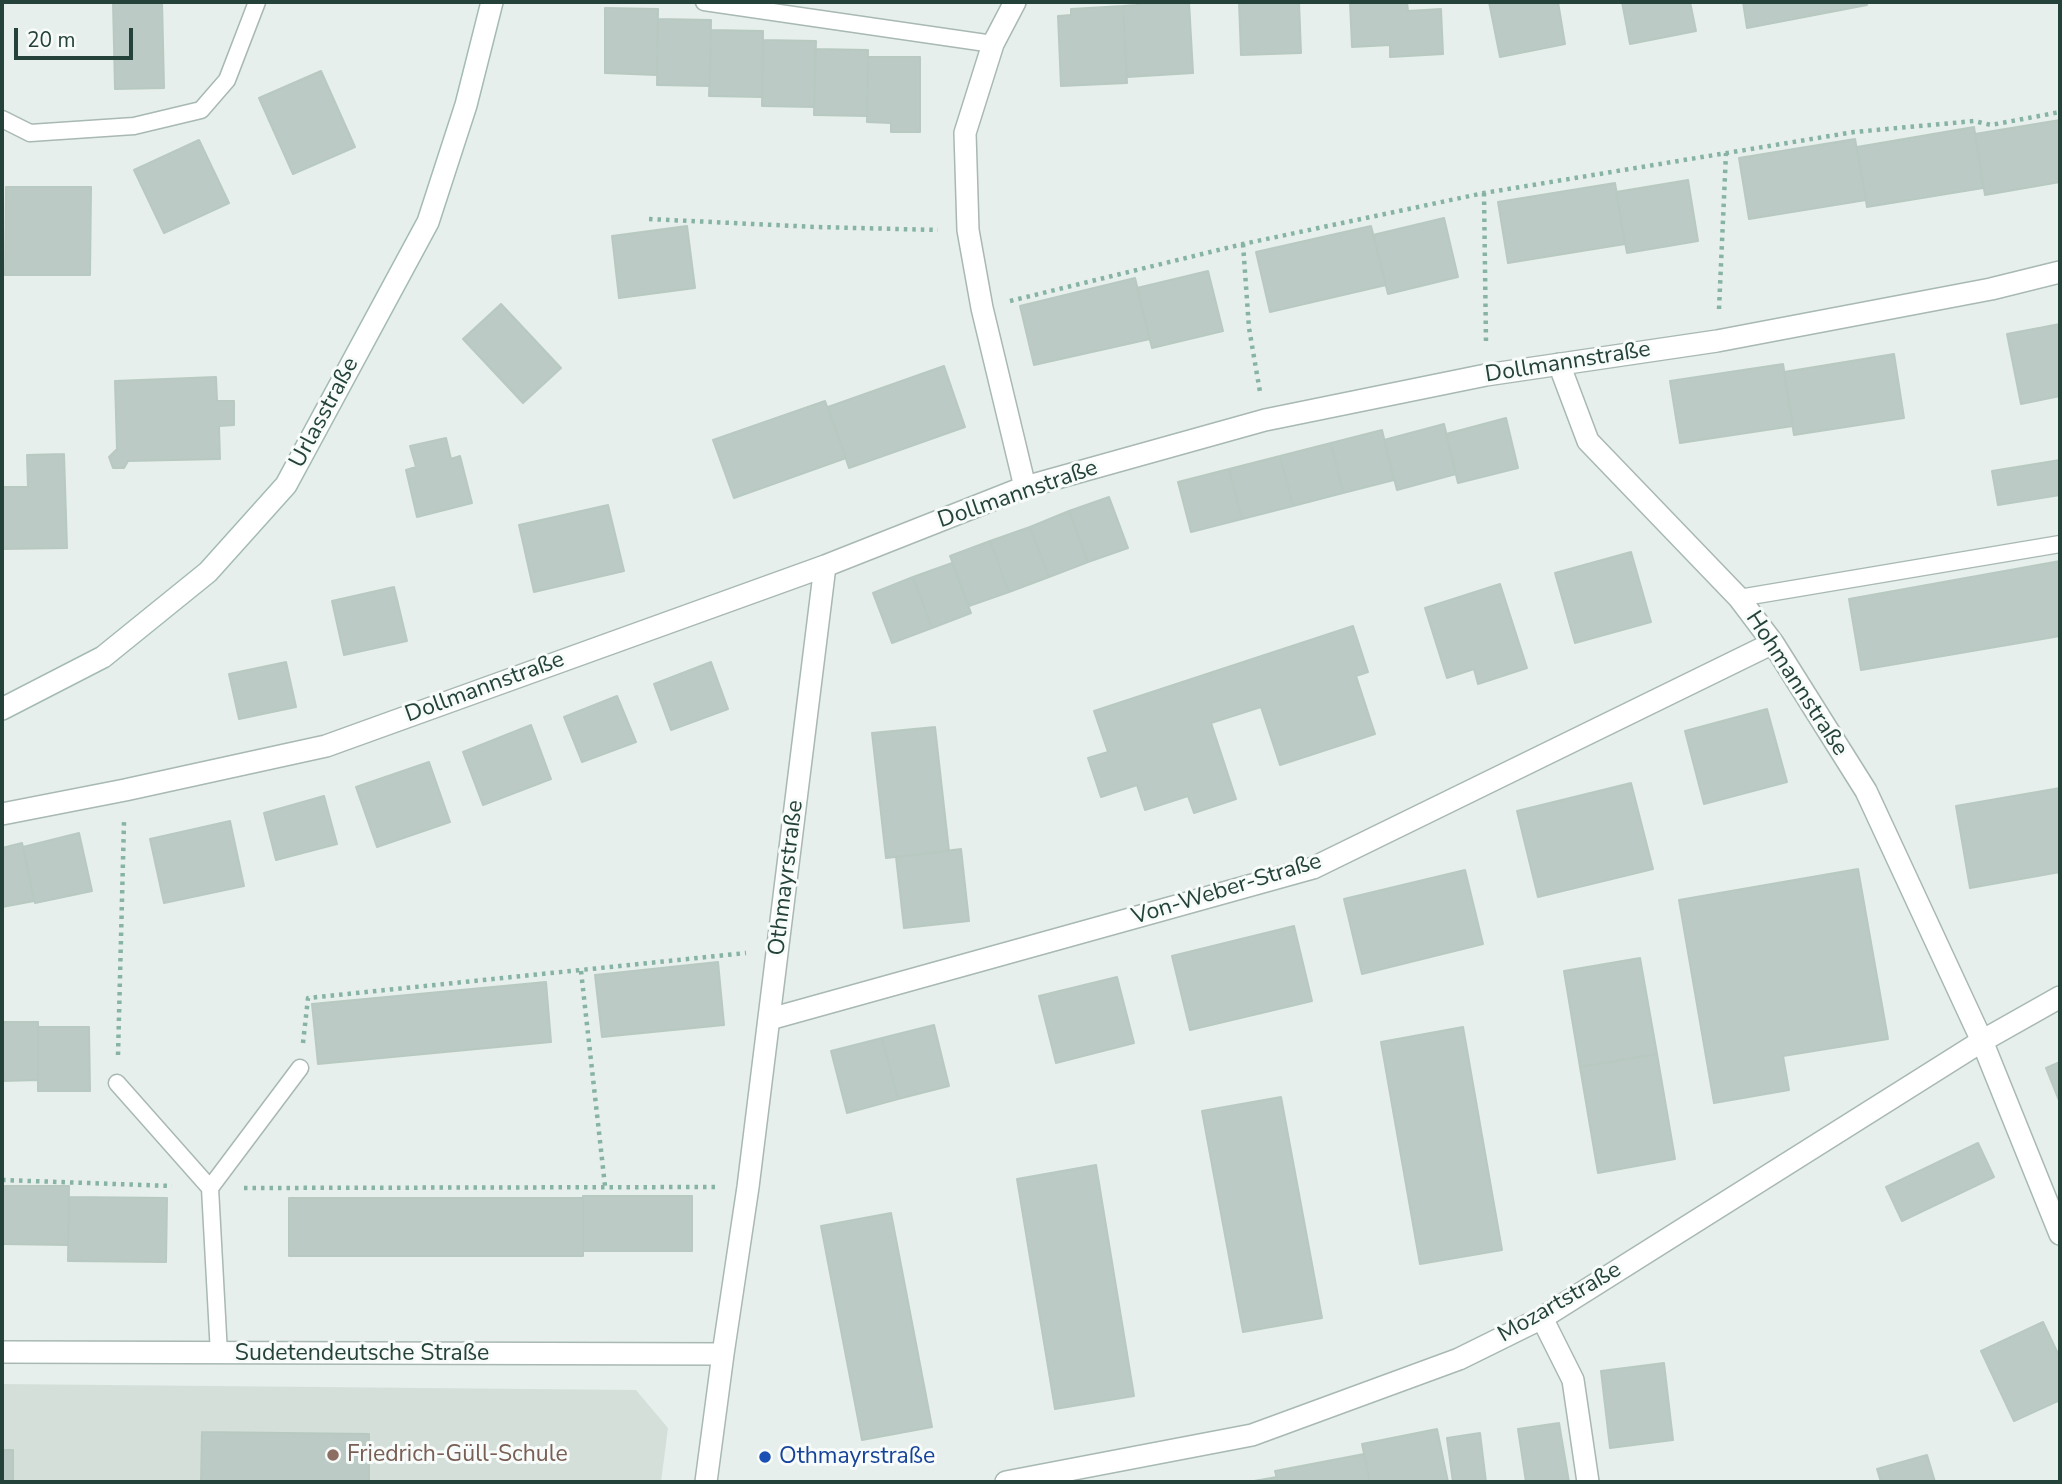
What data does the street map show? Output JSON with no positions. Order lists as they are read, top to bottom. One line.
{"streets":{"street":["Dollmannstraße","Urlasstraße","Hohmannstraße","Othmayrstraße","Von-Weber-Straße","Mozartstraße","Sudetendeutsche Straße"]},"crossings":[["Dollmannstraße","Hohmannstraße"],["Dollmannstraße","Othmayrstraße"],["Hohmannstraße","Von-Weber-Straße"],["Hohmannstraße","Mozartstraße"],["Othmayrstraße","Von-Weber-Straße"],["Othmayrstraße","Sudetendeutsche Straße"]],"places":["Friedrich-Güll-Schule","Othmayrstraße"],"scale_bar":"20 m"}
